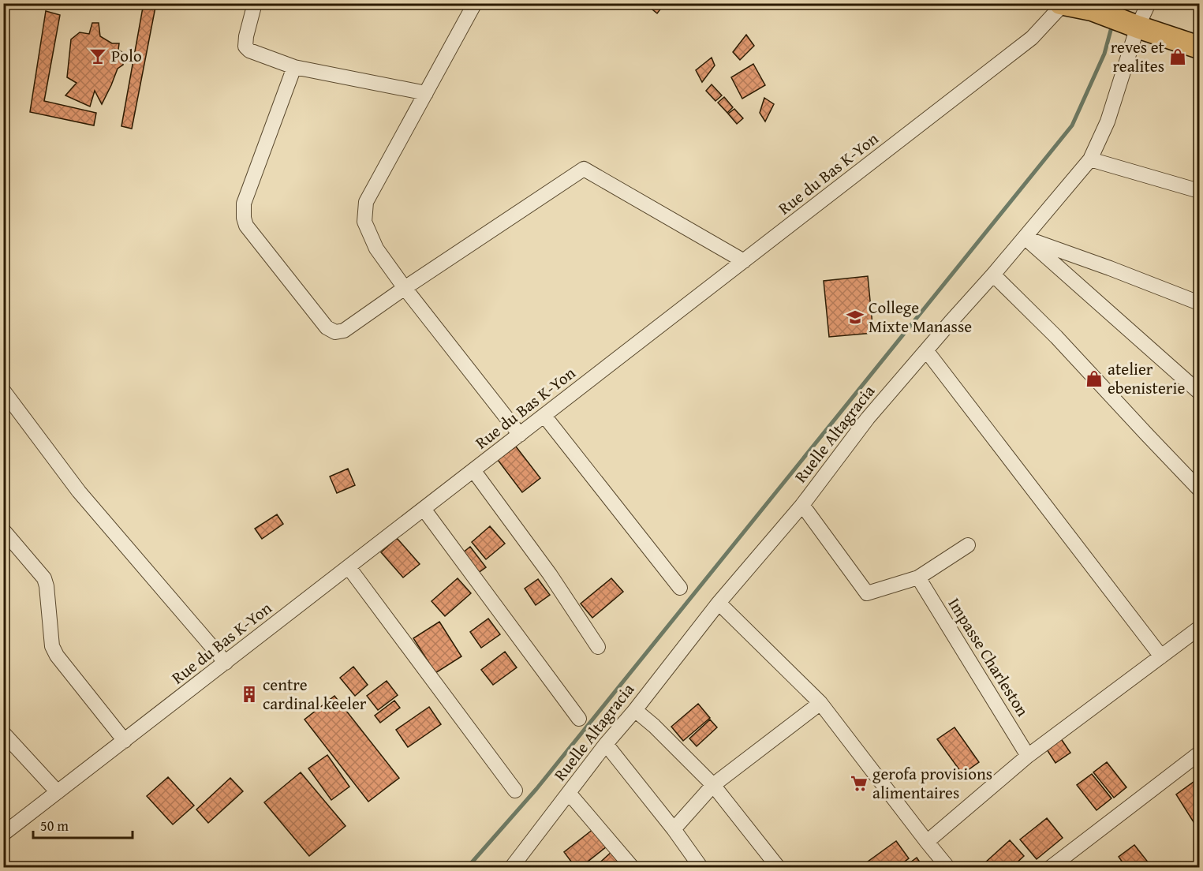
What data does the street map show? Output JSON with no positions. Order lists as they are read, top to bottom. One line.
{"streets":{"street":["Rue du Bas K-Yon","Ruelle Altagracia","Impasse Charleston"]},"places":{"bar":["Polo"],"shop":["reves et realites","atelier ebenisterie"],"school or university":["College Mixte Manasse"],"building":["centre cardinal keeler"],"supermarket":["gerofa provisions alimentaires"]},"scale_bar":"50 m"}
